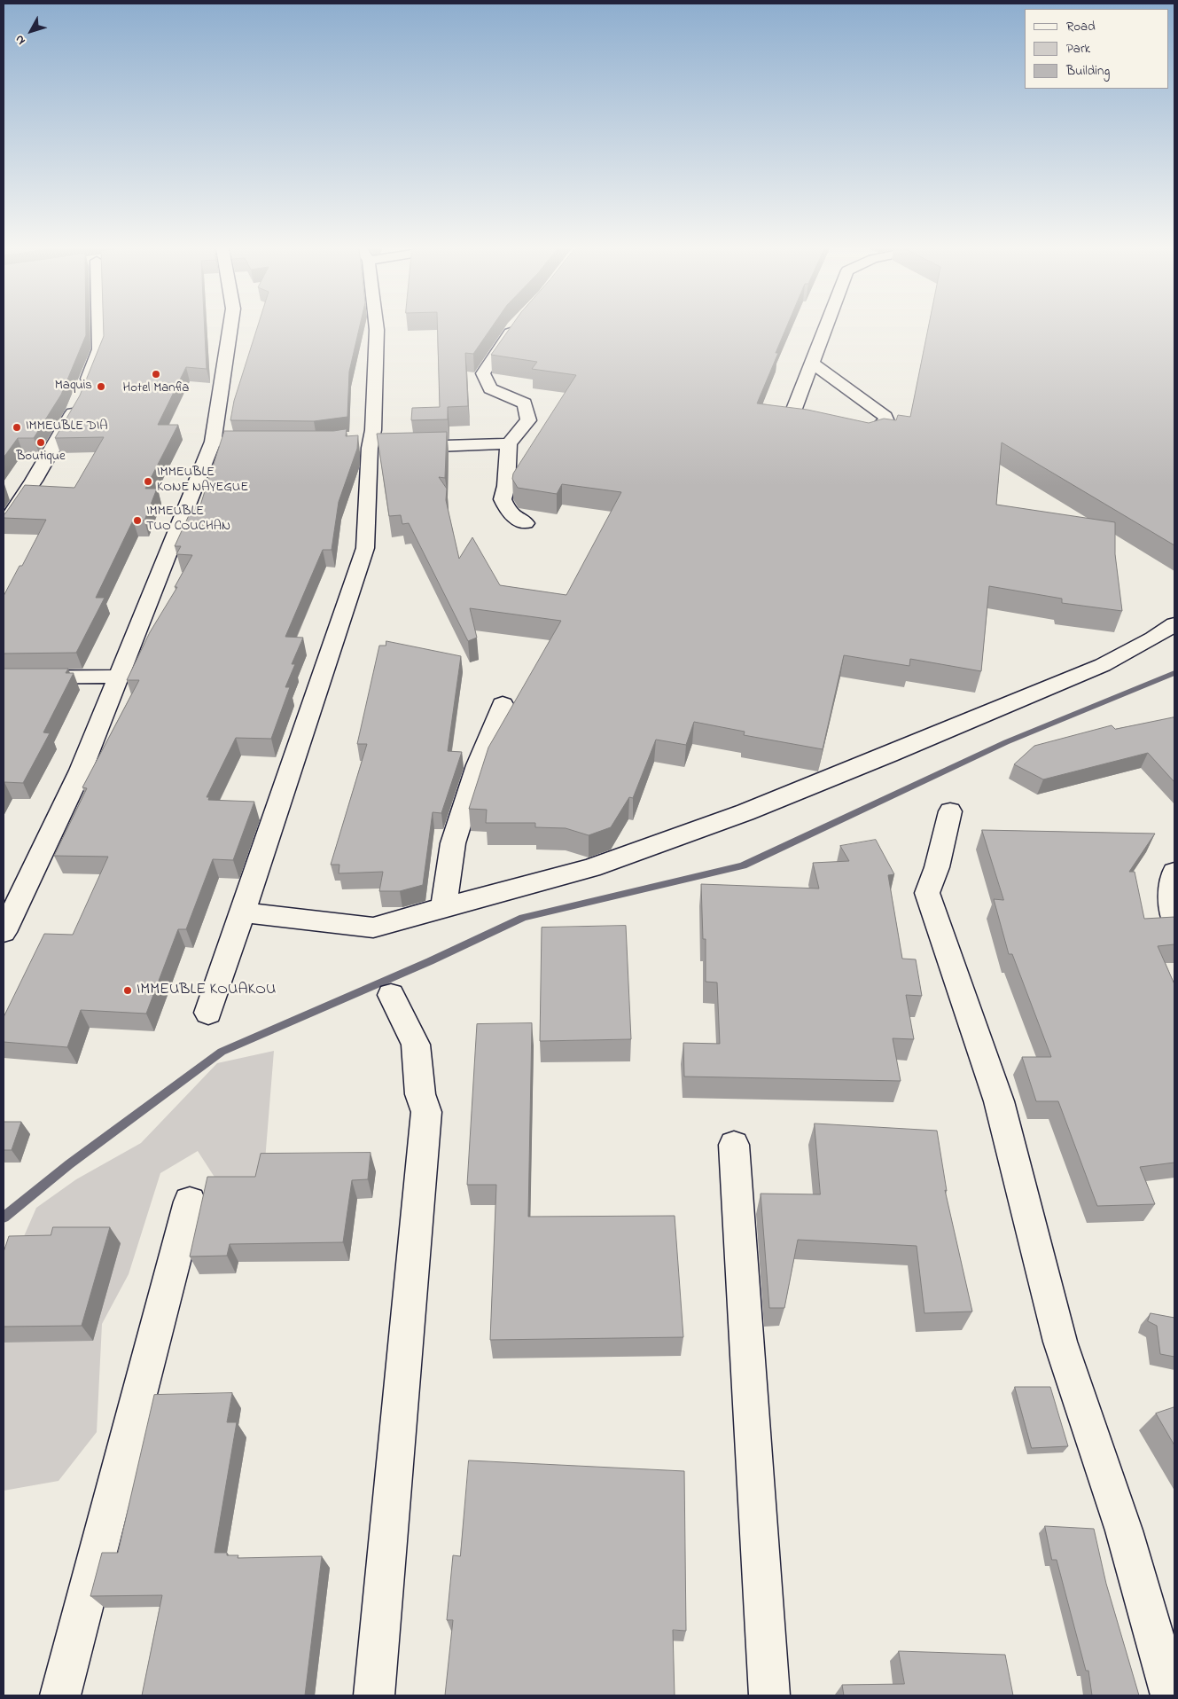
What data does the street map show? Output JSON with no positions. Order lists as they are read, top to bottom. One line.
{"places":["Hotel Manfla","Maquis","IMMEUBLE DIA","Boutique","IMMEUBLE KONE NAYEGUE","IMMEUBLE TUO COUCHAN","IMMEUBLE KOUAKOU"],"legend":["Road","Park","Building"],"north":"bottom left"}
